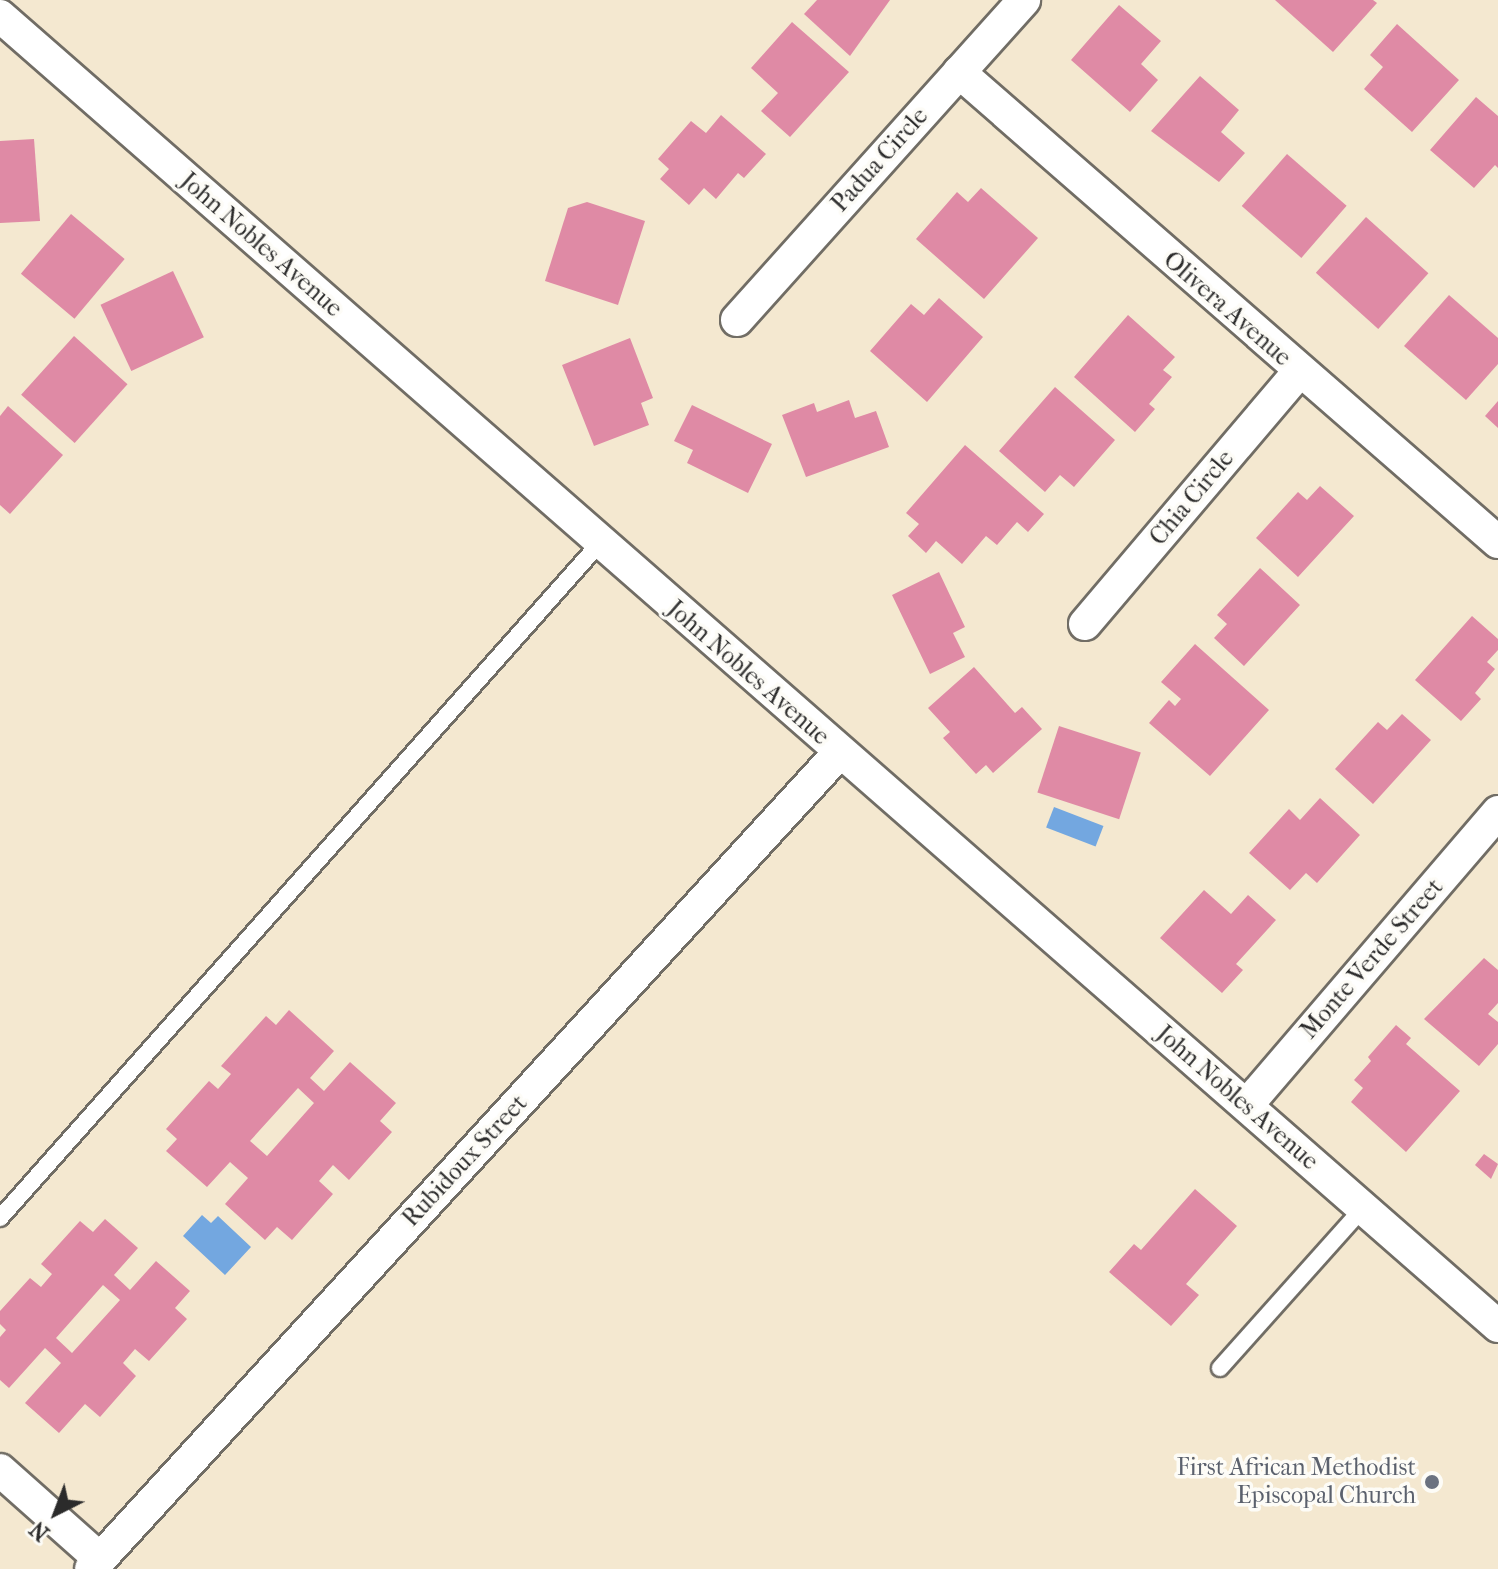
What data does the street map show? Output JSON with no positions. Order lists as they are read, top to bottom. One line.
{"streets":{"street":["Padua Circle","John Nobles Avenue","Olivera Avenue","Chia Circle","Monte Verde Street","Rubidoux Street"]},"crossings":[["Padua Circle","Olivera Avenue"],["John Nobles Avenue","Monte Verde Street"],["John Nobles Avenue","Rubidoux Street"],["Olivera Avenue","Chia Circle"]],"places":["First African Methodist Episcopal Church"],"north":"bottom left"}
